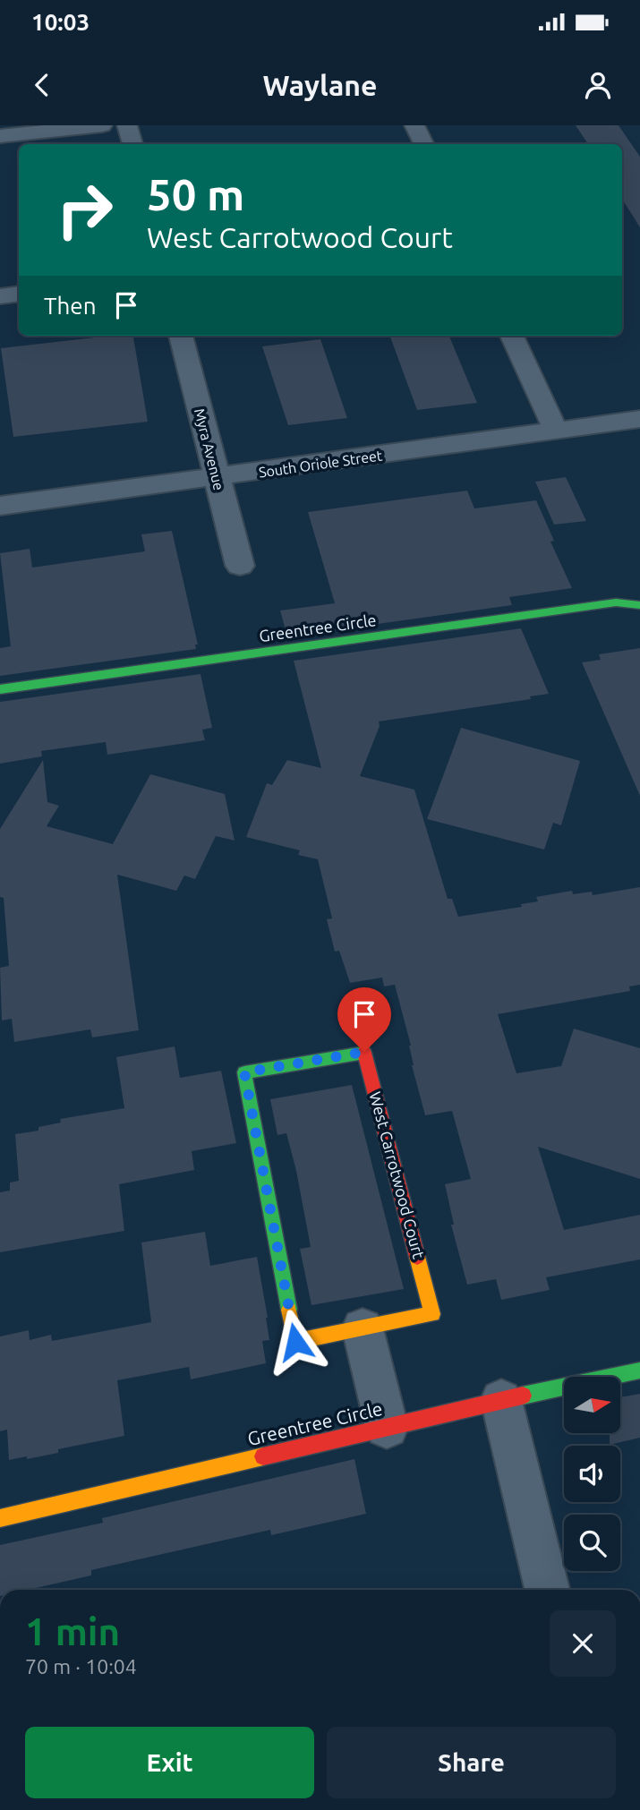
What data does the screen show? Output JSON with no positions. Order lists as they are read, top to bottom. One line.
{"streets":{"street":["Myra Avenue","South Oriole Street","Greentree Circle","West Carrotwood Court"]},"crossings":[["Myra Avenue","South Oriole Street"]],"north":"right","page":{"status":"10:03","header":"Waylane","turn":["50 m","West Carrotwood Court"],"then":"Then","heading":["1 min","70 m · 10:04"],"buttons":["Exit","Share"]}}
